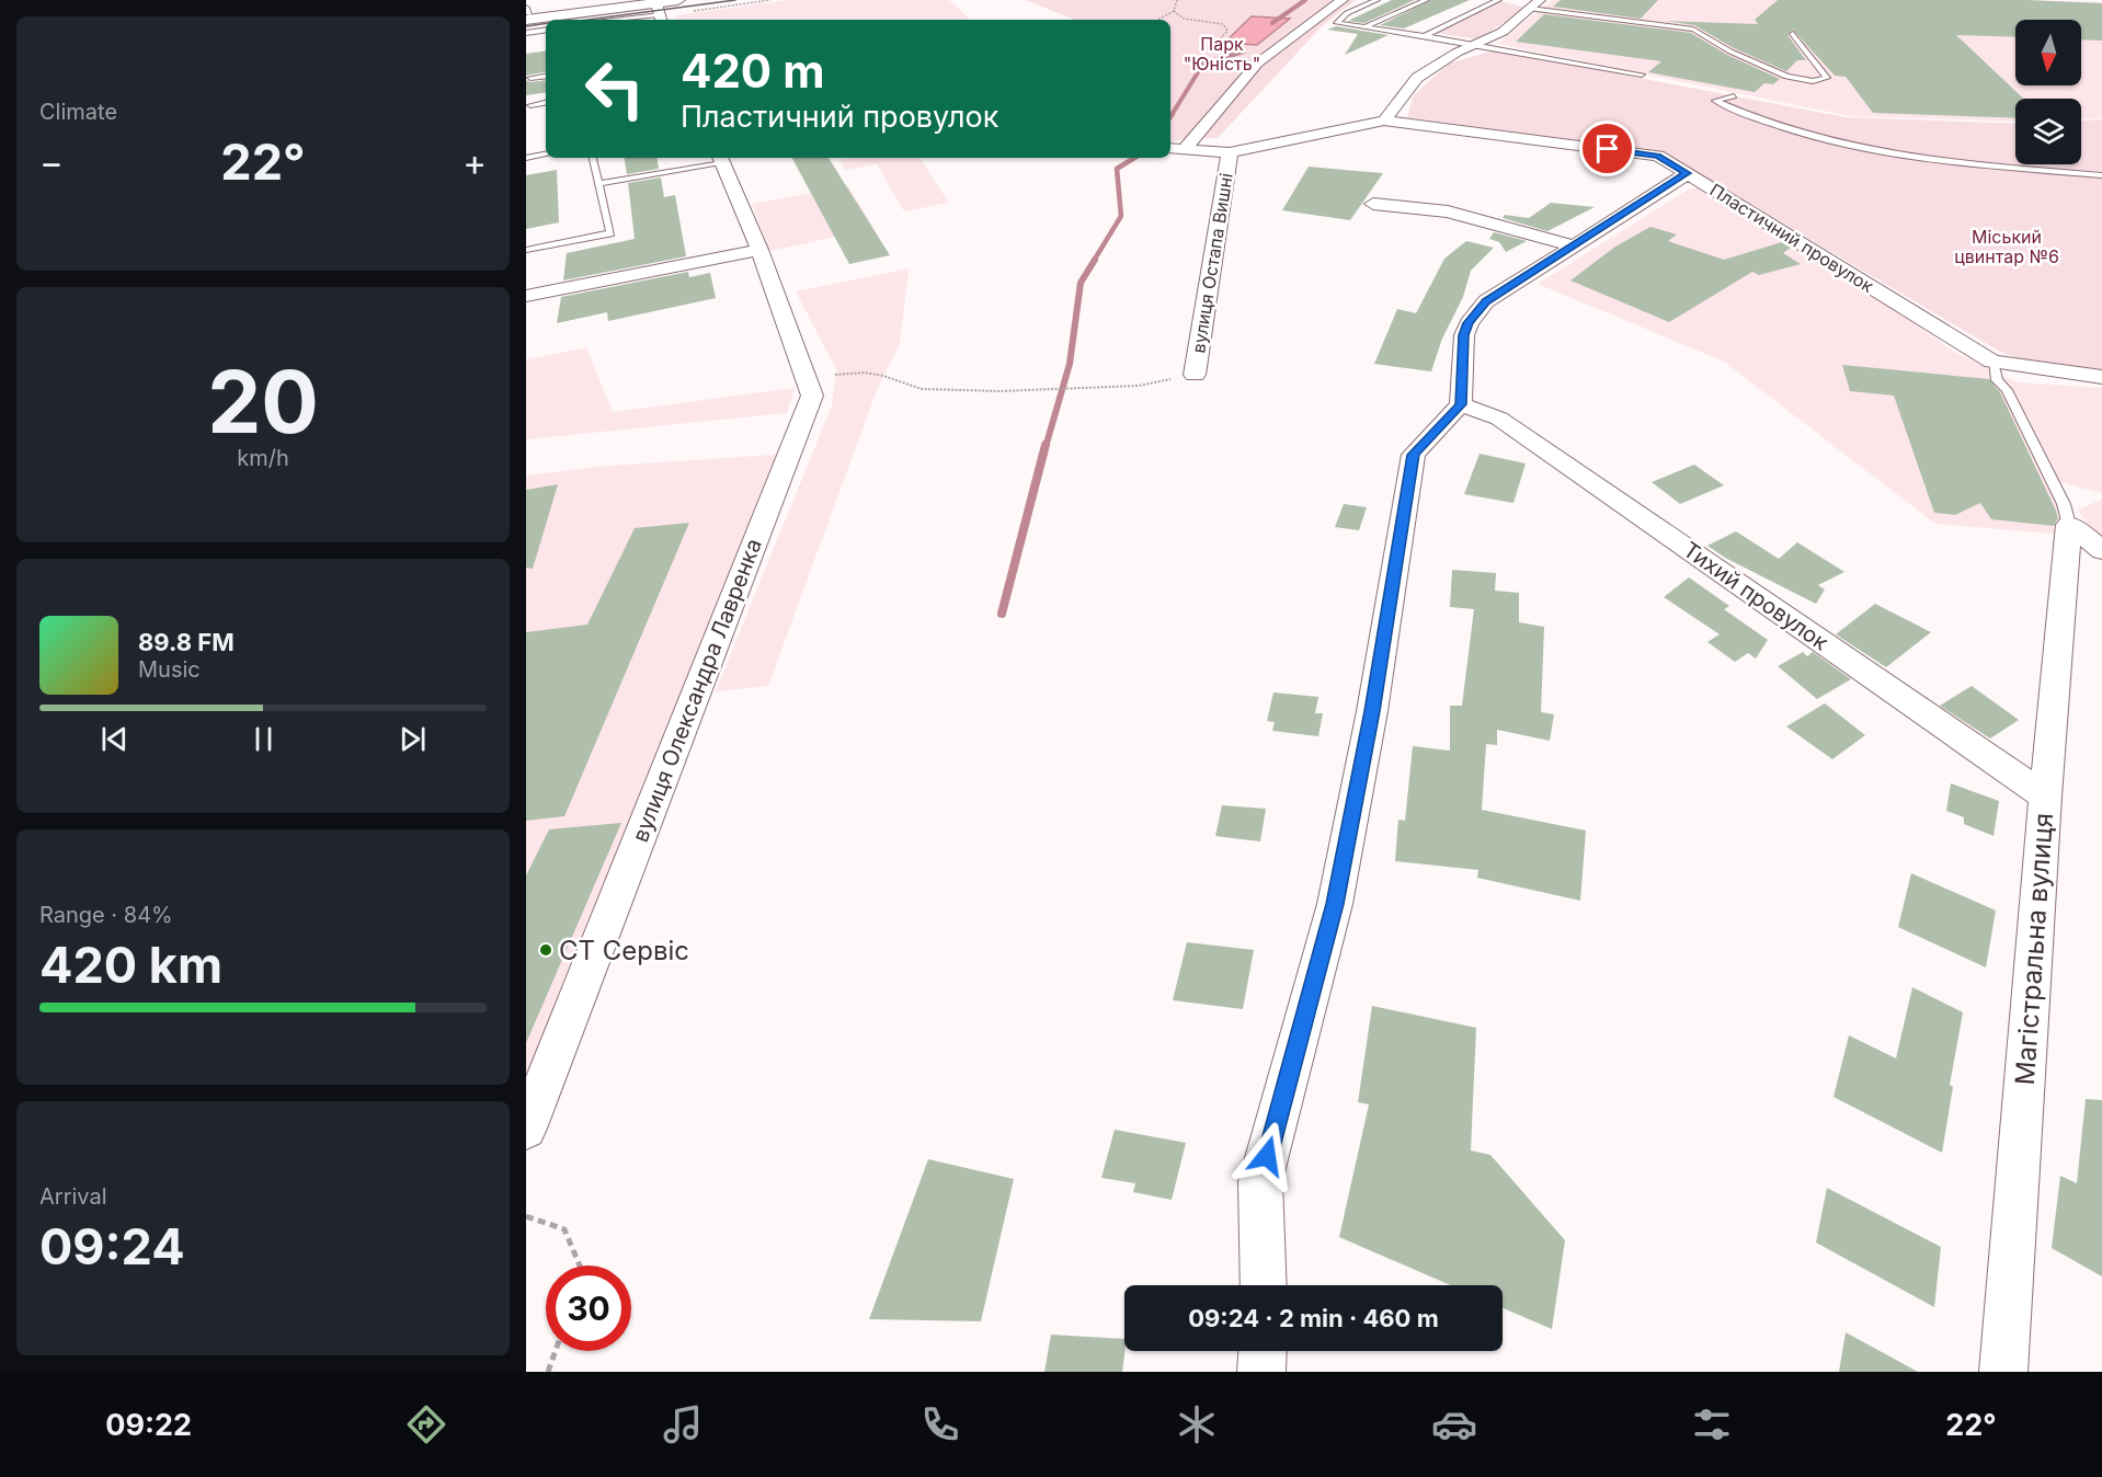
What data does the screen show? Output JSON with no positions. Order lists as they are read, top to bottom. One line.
{"streets":{"street":["Пластичний провулок","вулиця Остапа Вишні","Тихий провулок","вулиця Олександра Лавренка","Магістральна вулиця"]},"crossings":[["Пластичний провулок","вулиця Остапа Вишні"],["Тихий провулок","Магістральна вулиця"]],"parks":["Парк \"Юність\"","Міський цвинтар №6"],"places":["СТ Сервіс"],"north":"bottom","page":{"tile":["Climate",["20","km/h"],["Range · 84%","420 km"],["Arrival","09:24"]],"turn":["420 m","Пластичний провулок"],"heat":["−","22°","+"],"song":["89.8 FM","Music"],"limit":"30","trip":"09:24 · 2 min · 460 m","tabs":["09:22","22°"]}}
